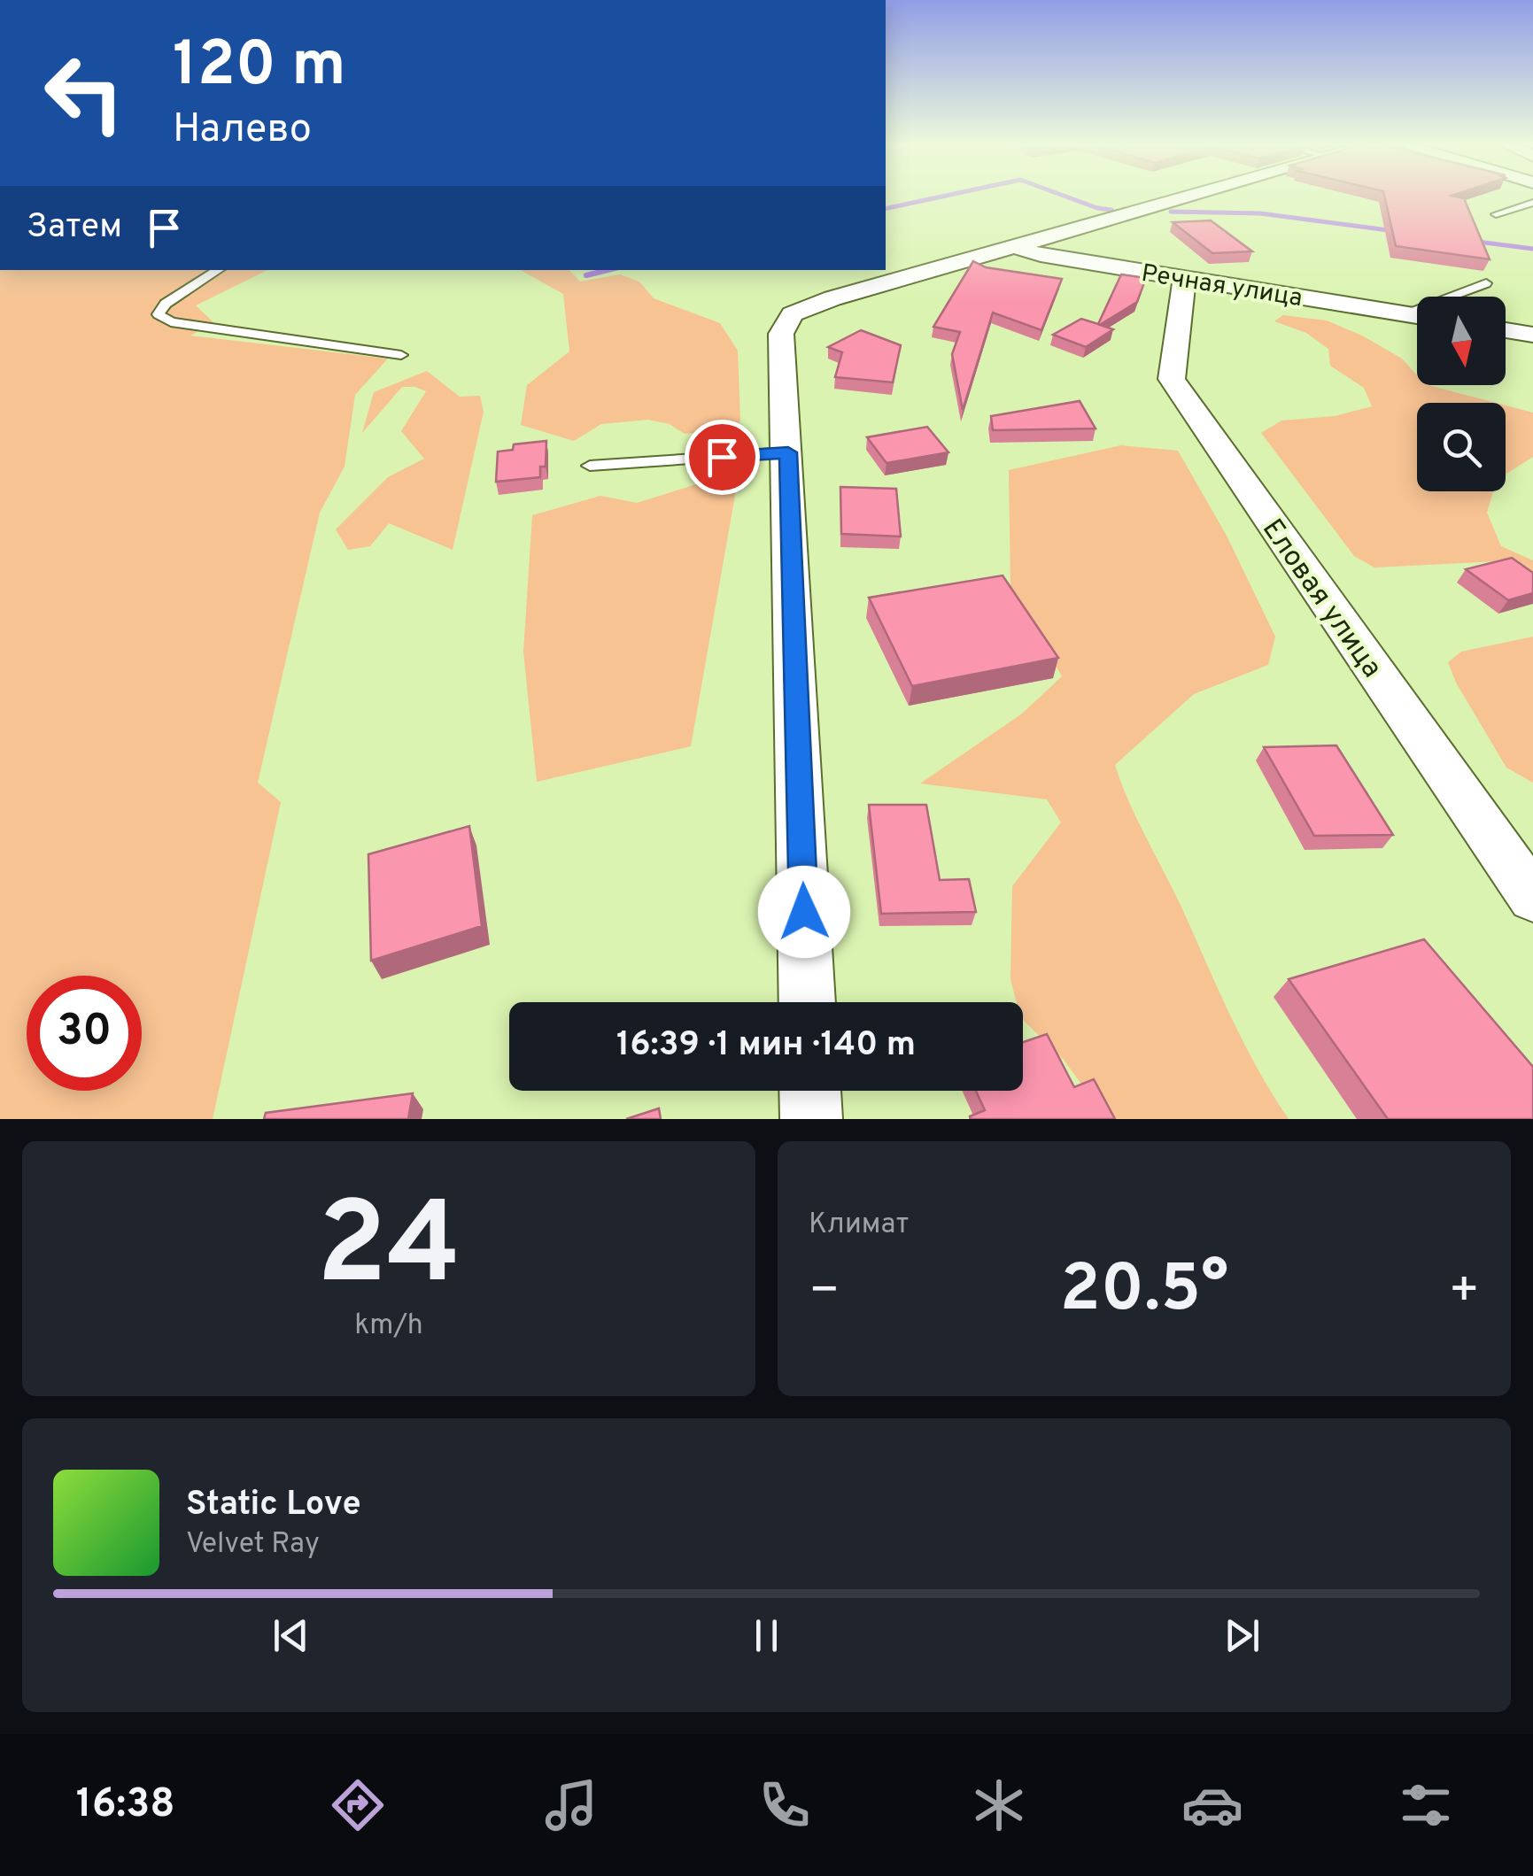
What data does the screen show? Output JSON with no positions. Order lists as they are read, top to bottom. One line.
{"streets":{"street":["Речная улица","Еловая улица"]},"crossings":[["Речная улица","Еловая улица"]],"north":"bottom","page":{"turn":["120 m","Налево"],"then":"Затем","limit":"30","trip":"16:39 · 1 мин · 140 m","tile":[["24","km/h"],"Климат"],"heat":["−","20.5°","+"],"song":["Static Love","Velvet Ray"],"tabs":"16:38"}}
